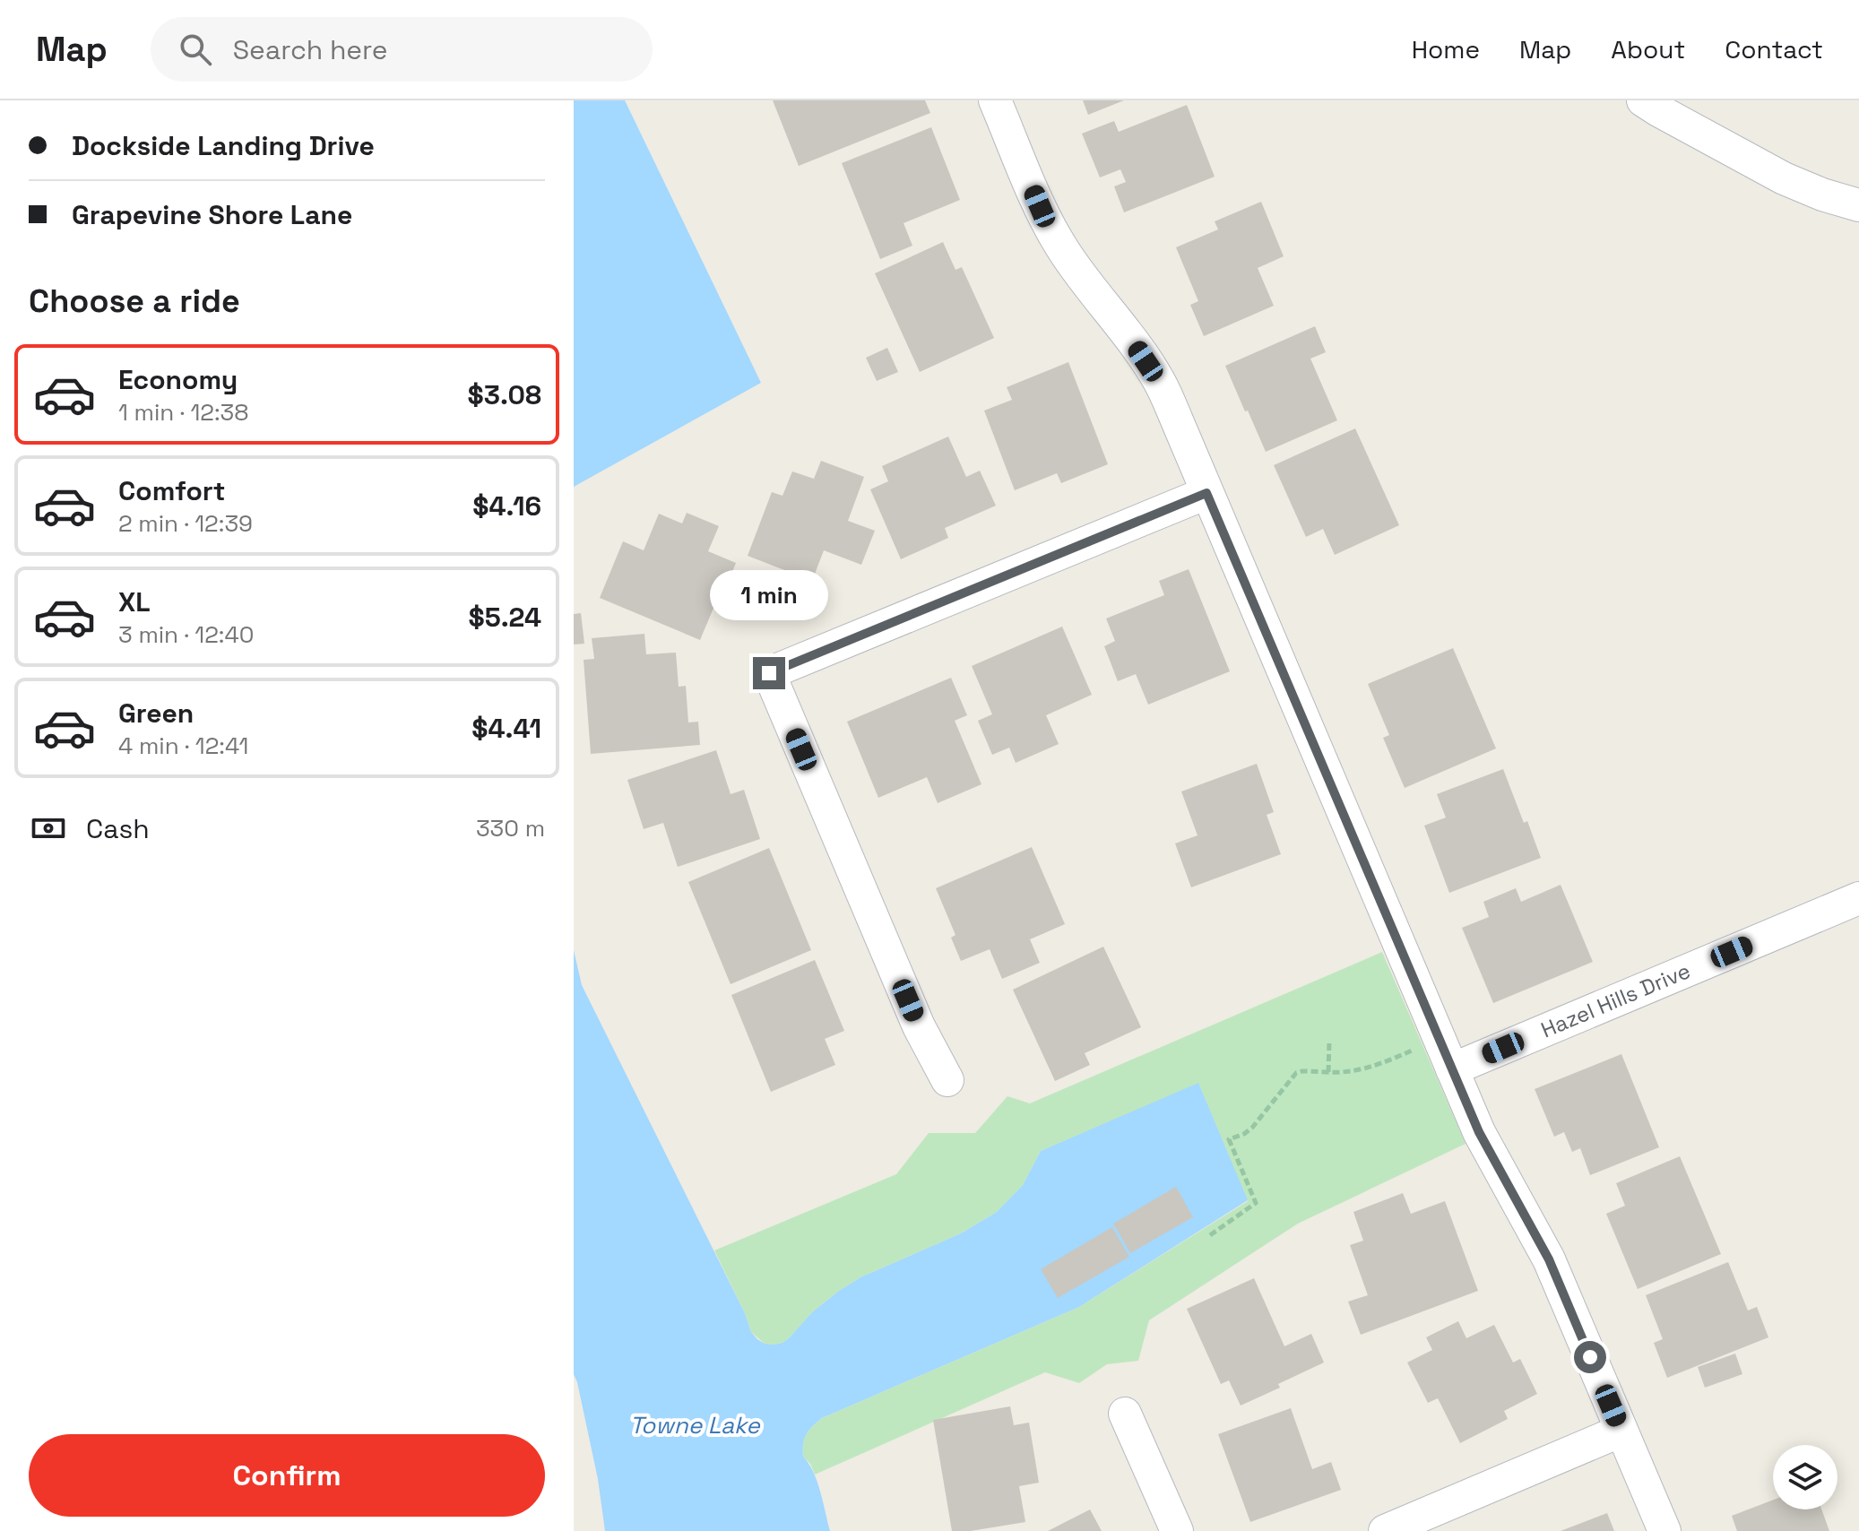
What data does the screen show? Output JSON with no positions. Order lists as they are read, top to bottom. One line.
{"streets":{"street":["Hazel Hills Drive"]},"water":["Towne Lake"],"page":{"header":"Map","search":"Search here","nav":["Home","Map","About","Contact"],"banner":["Dockside Landing Drive","Grapevine Shore Lane"],"heading":"Choose a ride","list":[{"name":"Economy","note":"1 min · 12:38","value":"$3.08"},{"name":"Comfort","note":"2 min · 12:39","value":"$4.16"},{"name":"XL","note":"3 min · 12:40","value":"$5.24"},{"name":"Green","note":"4 min · 12:41","value":"$4.41"}],"bubble":"1 min","pay":["Cash","330 m"],"buttons":"Confirm"}}
